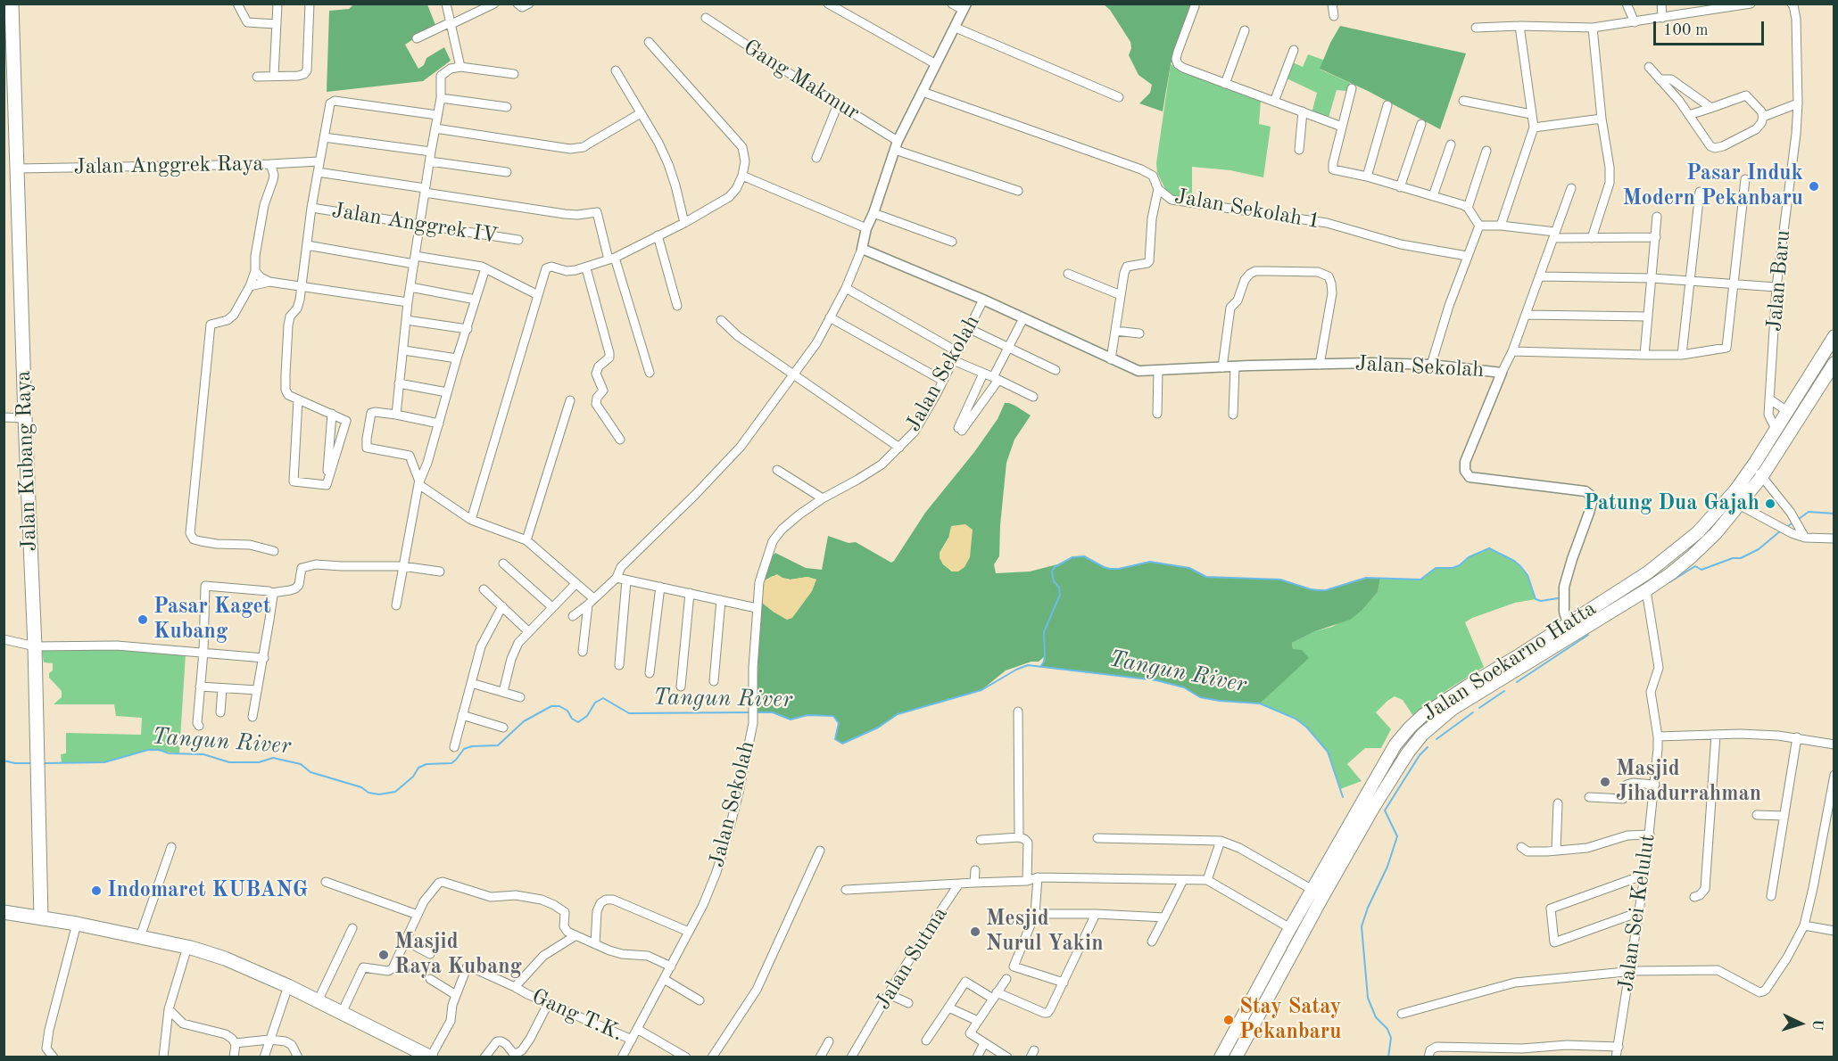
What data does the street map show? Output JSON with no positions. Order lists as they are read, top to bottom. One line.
{"streets":{"highway":["Jalan Kubang Raya"],"main road":["Jalan Soekarno Hatta"],"street":["Gang Makmur","Jalan Anggrek Raya","Jalan Sekolah 1","Jalan Anggrek IV","Jalan Baru","Jalan Sekolah","Jalan Sei Kelulut","Jalan Sutma","Gang T.K."]},"crossings":[["Jalan Anggrek Raya","Jalan Kubang Raya"],["Jalan Baru","Jalan Soekarno Hatta"],["Jalan Sekolah","Jalan Soekarno Hatta"],["Jalan Sekolah","Gang T.K."],["Jalan Soekarno Hatta","Jalan Sei Kelulut"]],"water":["Tangun River"],"places":["Pasar Induk Modern Pekanbaru","Patung Dua Gajah","Pasar Kaget Kubang","Masjid Jihadurrahman","Indomaret KUBANG","Mesjid Nurul Yakin","Masjid Raya Kubang","Stay Satay Pekanbaru"],"scale_bar":"100 m","north":"right"}
